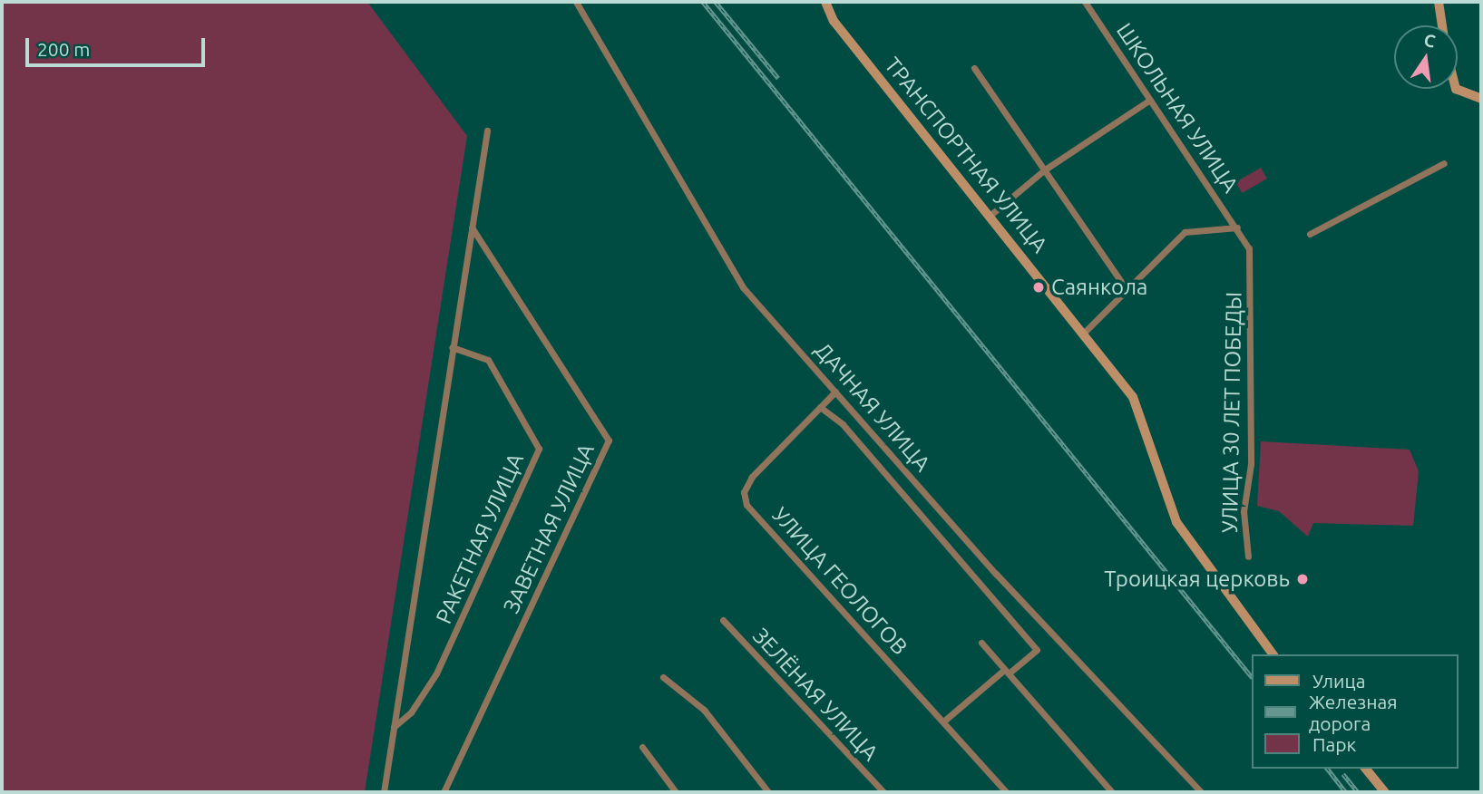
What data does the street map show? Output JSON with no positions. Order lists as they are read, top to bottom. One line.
{"streets":{"street":["ШКОЛЬНАЯ УЛИЦА","ТРАНСПОРТНАЯ УЛИЦА","ДАЧНАЯ УЛИЦА","УЛИЦА 30 ЛЕТ ПОБЕДЫ","ЗАВЕТНАЯ УЛИЦА","РАКЕТНАЯ УЛИЦА","УЛИЦА ГЕОЛОГОВ","ЗЕЛЁНАЯ УЛИЦА"]},"crossings":[["ШКОЛЬНАЯ УЛИЦА","УЛИЦА 30 ЛЕТ ПОБЕДЫ"],["ДАЧНАЯ УЛИЦА","УЛИЦА ГЕОЛОГОВ"],["ЗАВЕТНАЯ УЛИЦА","РАКЕТНАЯ УЛИЦА"]],"places":["Саянкола","Троицкая церковь"],"legend":["Улица","Железная дорога","Парк"],"scale_bar":"200 m","north":"top"}
